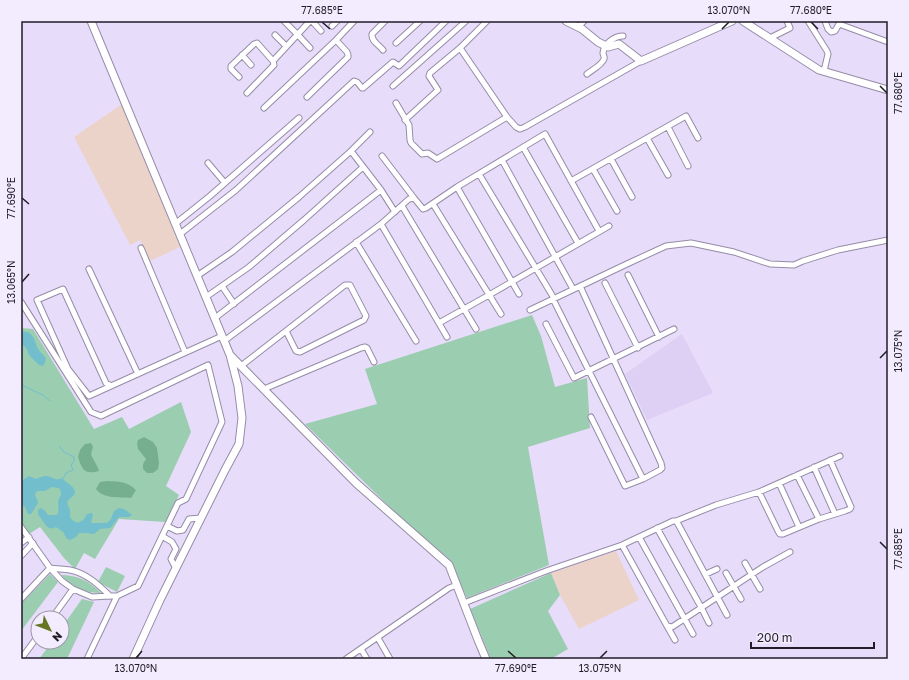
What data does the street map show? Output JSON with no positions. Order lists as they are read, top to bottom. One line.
{"scale_bar":"200 m","north":"bottom right","coordinates":["77.685°E","13.070°N","77.680°E","77.690°E","13.065°N","13.075°N"]}
